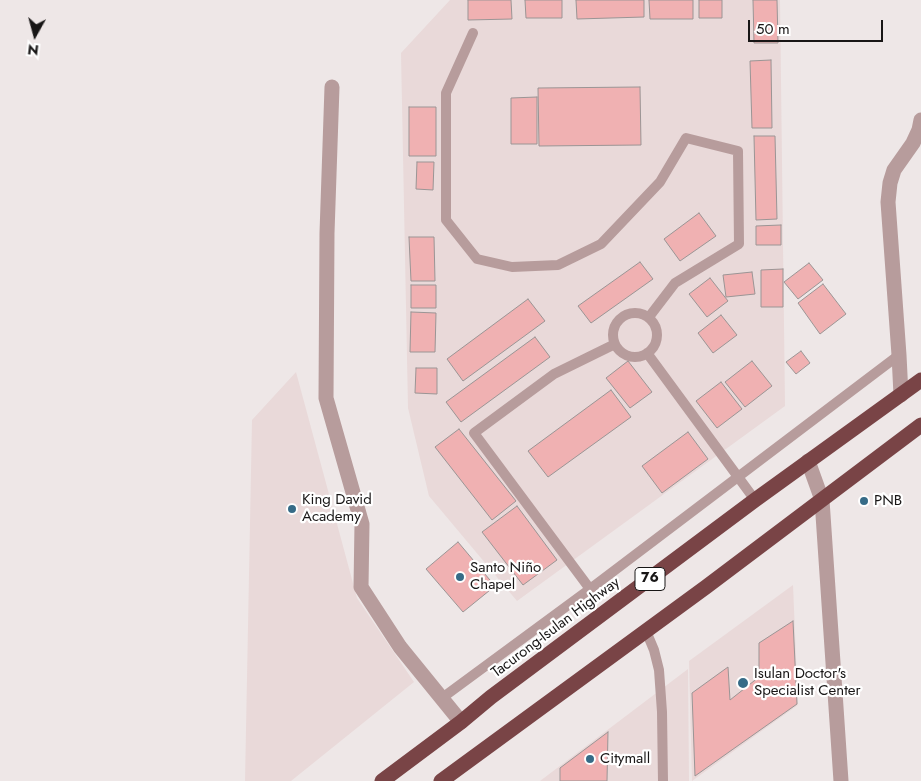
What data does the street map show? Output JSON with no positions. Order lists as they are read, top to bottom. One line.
{"streets":{"highway":["76","Tacurong-Isulan Highway"]},"places":["PNB","King David Academy","Santo Niño Chapel","Isulan Doctor's Specialist Center","Citymall"],"scale_bar":"50 m","north":"bottom"}
